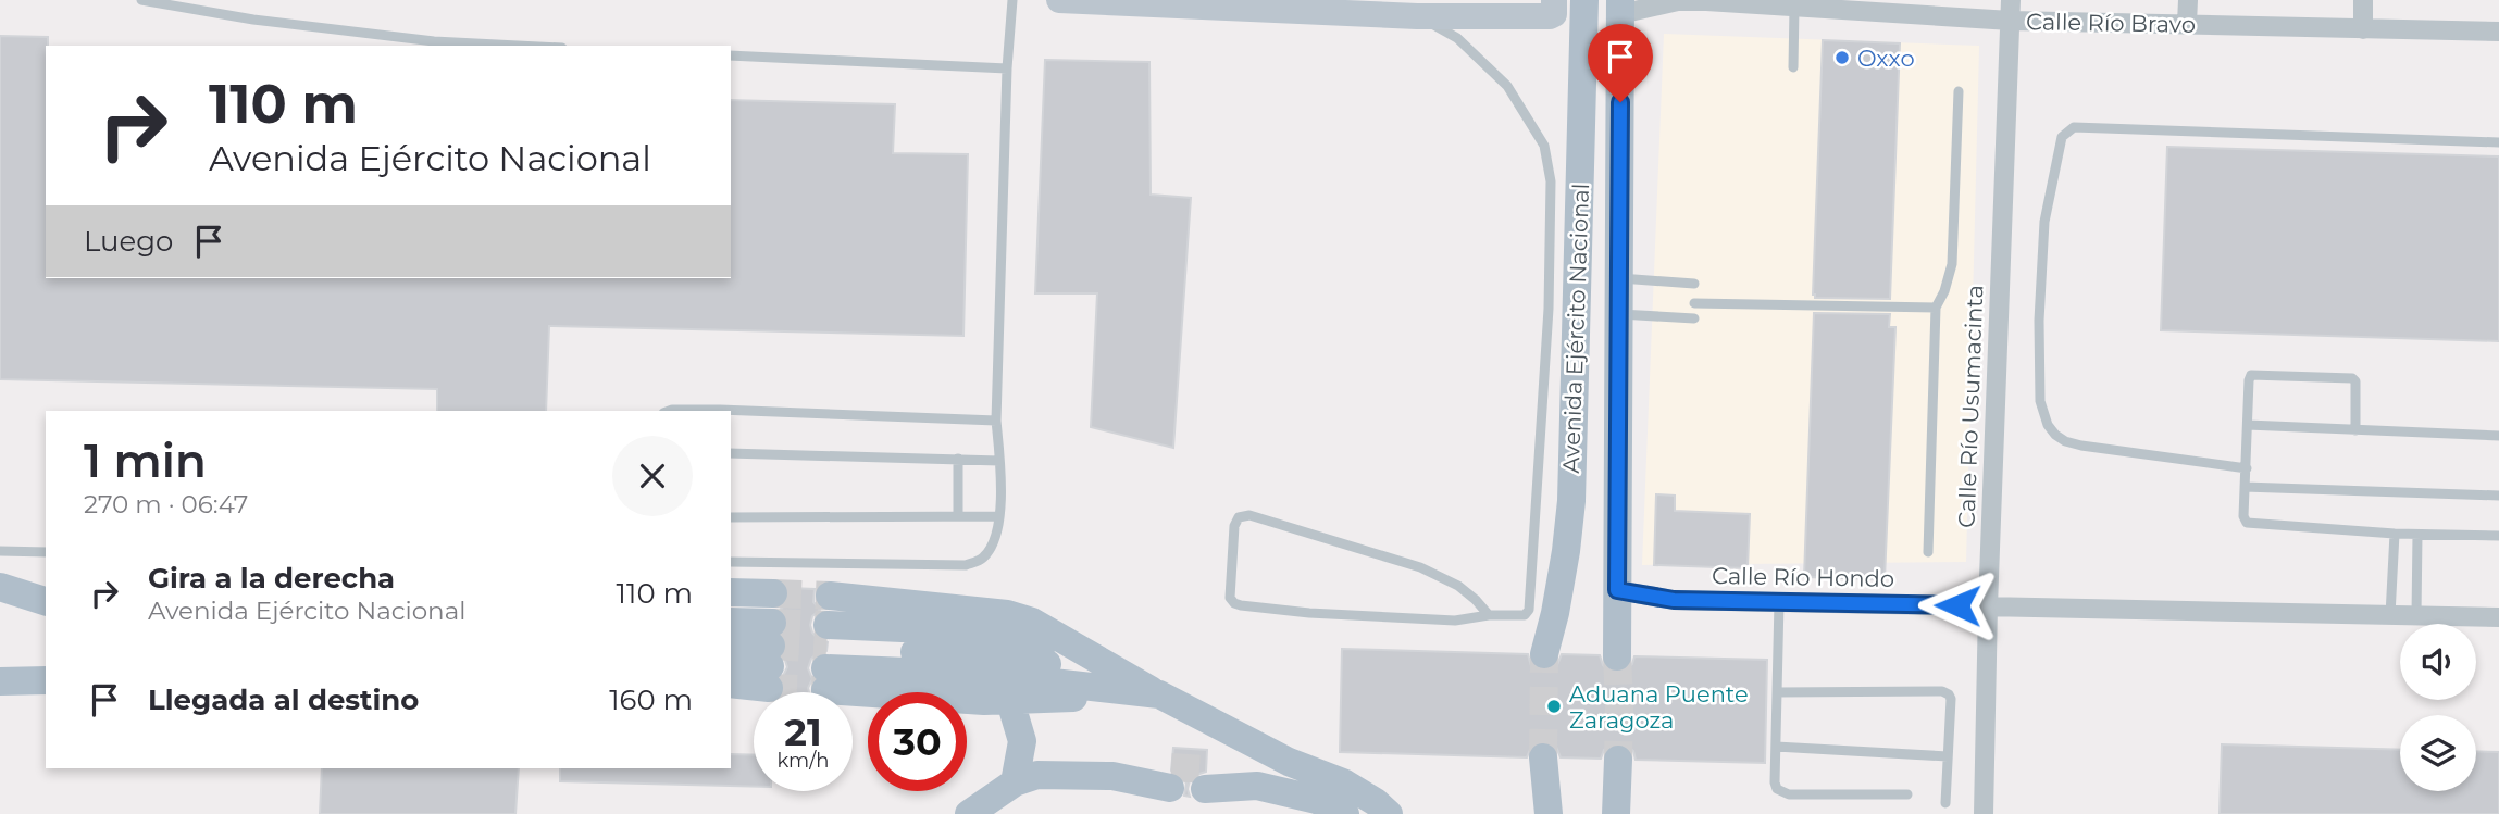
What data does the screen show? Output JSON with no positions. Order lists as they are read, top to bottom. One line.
{"streets":{"main road":["Avenida Ejército Nacional"],"street":["Calle Río Bravo","Calle Río Usumacinta","Calle Río Hondo"]},"crossings":[["Calle Río Bravo","Avenida Ejército Nacional"],["Calle Río Bravo","Calle Río Usumacinta"],["Avenida Ejército Nacional","Calle Río Hondo"],["Calle Río Usumacinta","Calle Río Hondo"]],"places":["Oxxo","Aduana Puente Zaragoza"],"page":{"turn":["110 m","Avenida Ejército Nacional"],"then":"Luego","heading":["1 min","270 m · 06:47"],"list":[{"name":"Gira a la derecha","note":"Avenida Ejército Nacional","value":"110 m"},{"name":"Llegada al destino","value":"160 m"}],"speed":"21 km/h","limit":"30"}}
